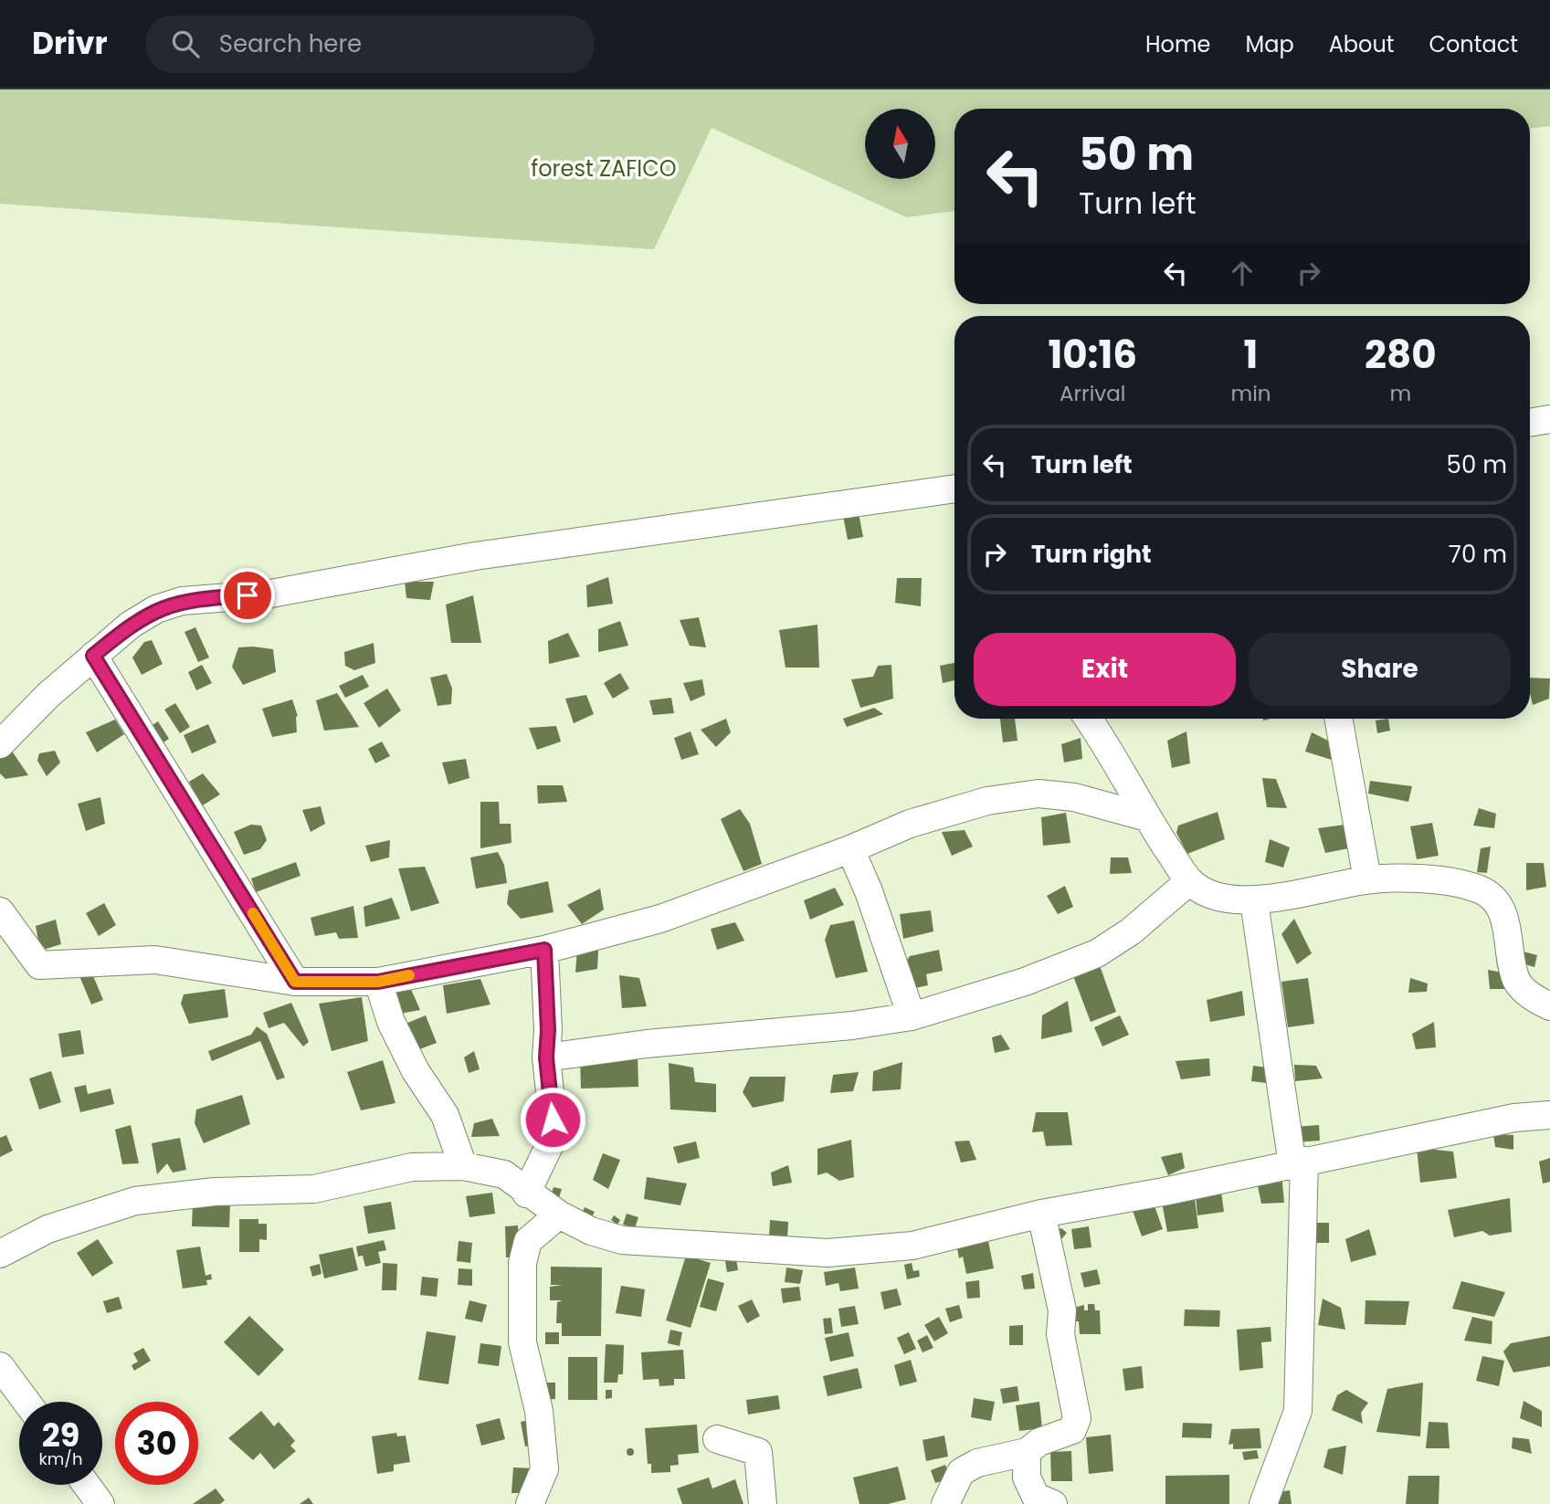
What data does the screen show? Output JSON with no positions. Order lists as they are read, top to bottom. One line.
{"parks":["forest ZAFICO"],"north":"top","page":{"header":"Drivr","search":"Search here","nav":["Home","Map","About","Contact"],"turn":["50 m","Turn left"],"eta":["10:16","Arrival","1","min","280","m"],"list":[{"name":"Turn left","value":"50 m"},{"name":"Turn right","value":"70 m"}],"buttons":["Exit","Share"],"speed":"29 km/h","limit":"30"}}
